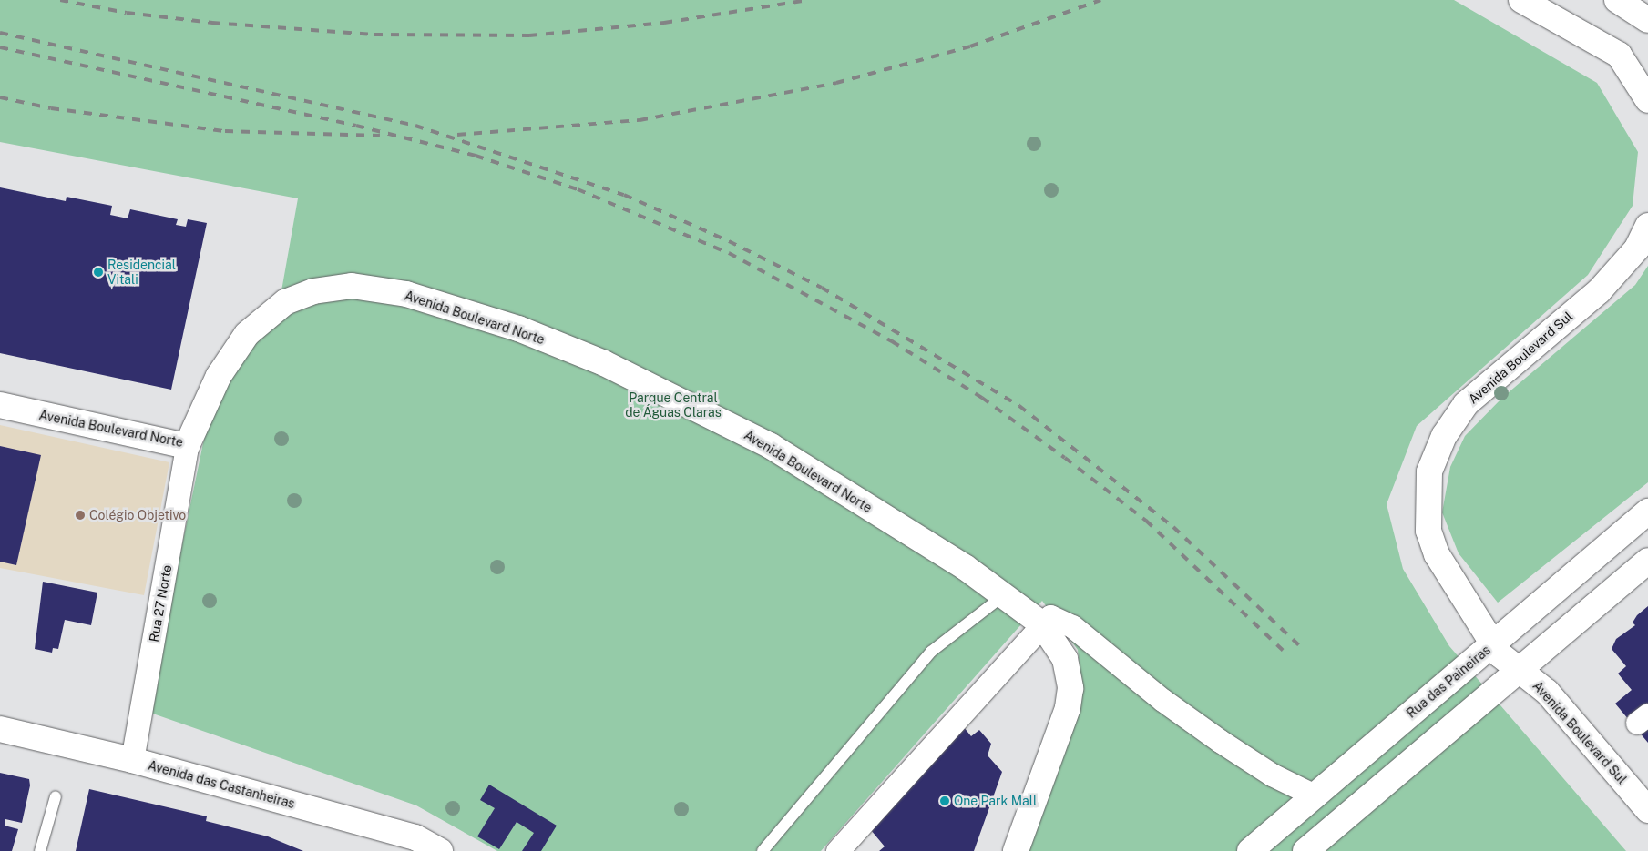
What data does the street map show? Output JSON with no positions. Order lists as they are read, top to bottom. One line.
{"streets":{"street":["Avenida Boulevard Norte","Avenida Boulevard Sul","Rua 27 Norte","Rua das Paineiras","Avenida das Castanheiras"]},"crossings":[["Avenida Boulevard Norte","Rua 27 Norte"],["Avenida Boulevard Sul","Rua das Paineiras"],["Rua 27 Norte","Avenida das Castanheiras"]],"parks":["Parque Central de Águas Claras"],"places":["Residencial Vitali","Colégio Objetivo","One Park Mall"]}
